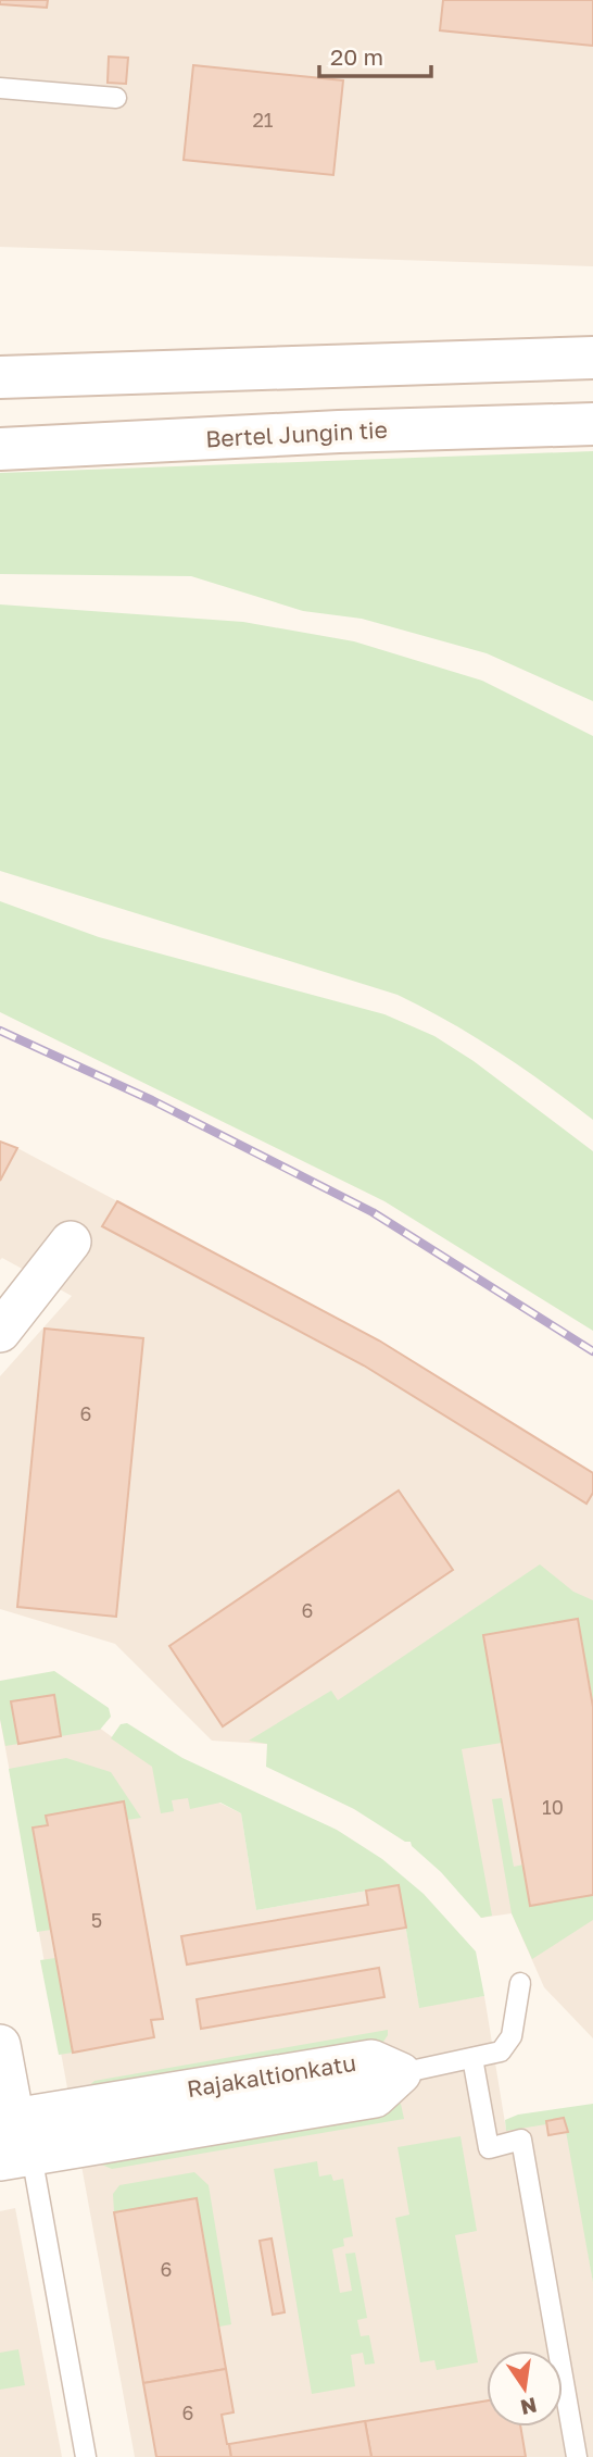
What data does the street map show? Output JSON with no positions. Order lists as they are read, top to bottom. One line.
{"streets":{"main road":["Bertel Jungin tie"],"street":["Rajakaltionkatu"]},"house_numbers":["21","6","6","10","5","6","6"],"scale_bar":"20 m","north":"bottom"}
